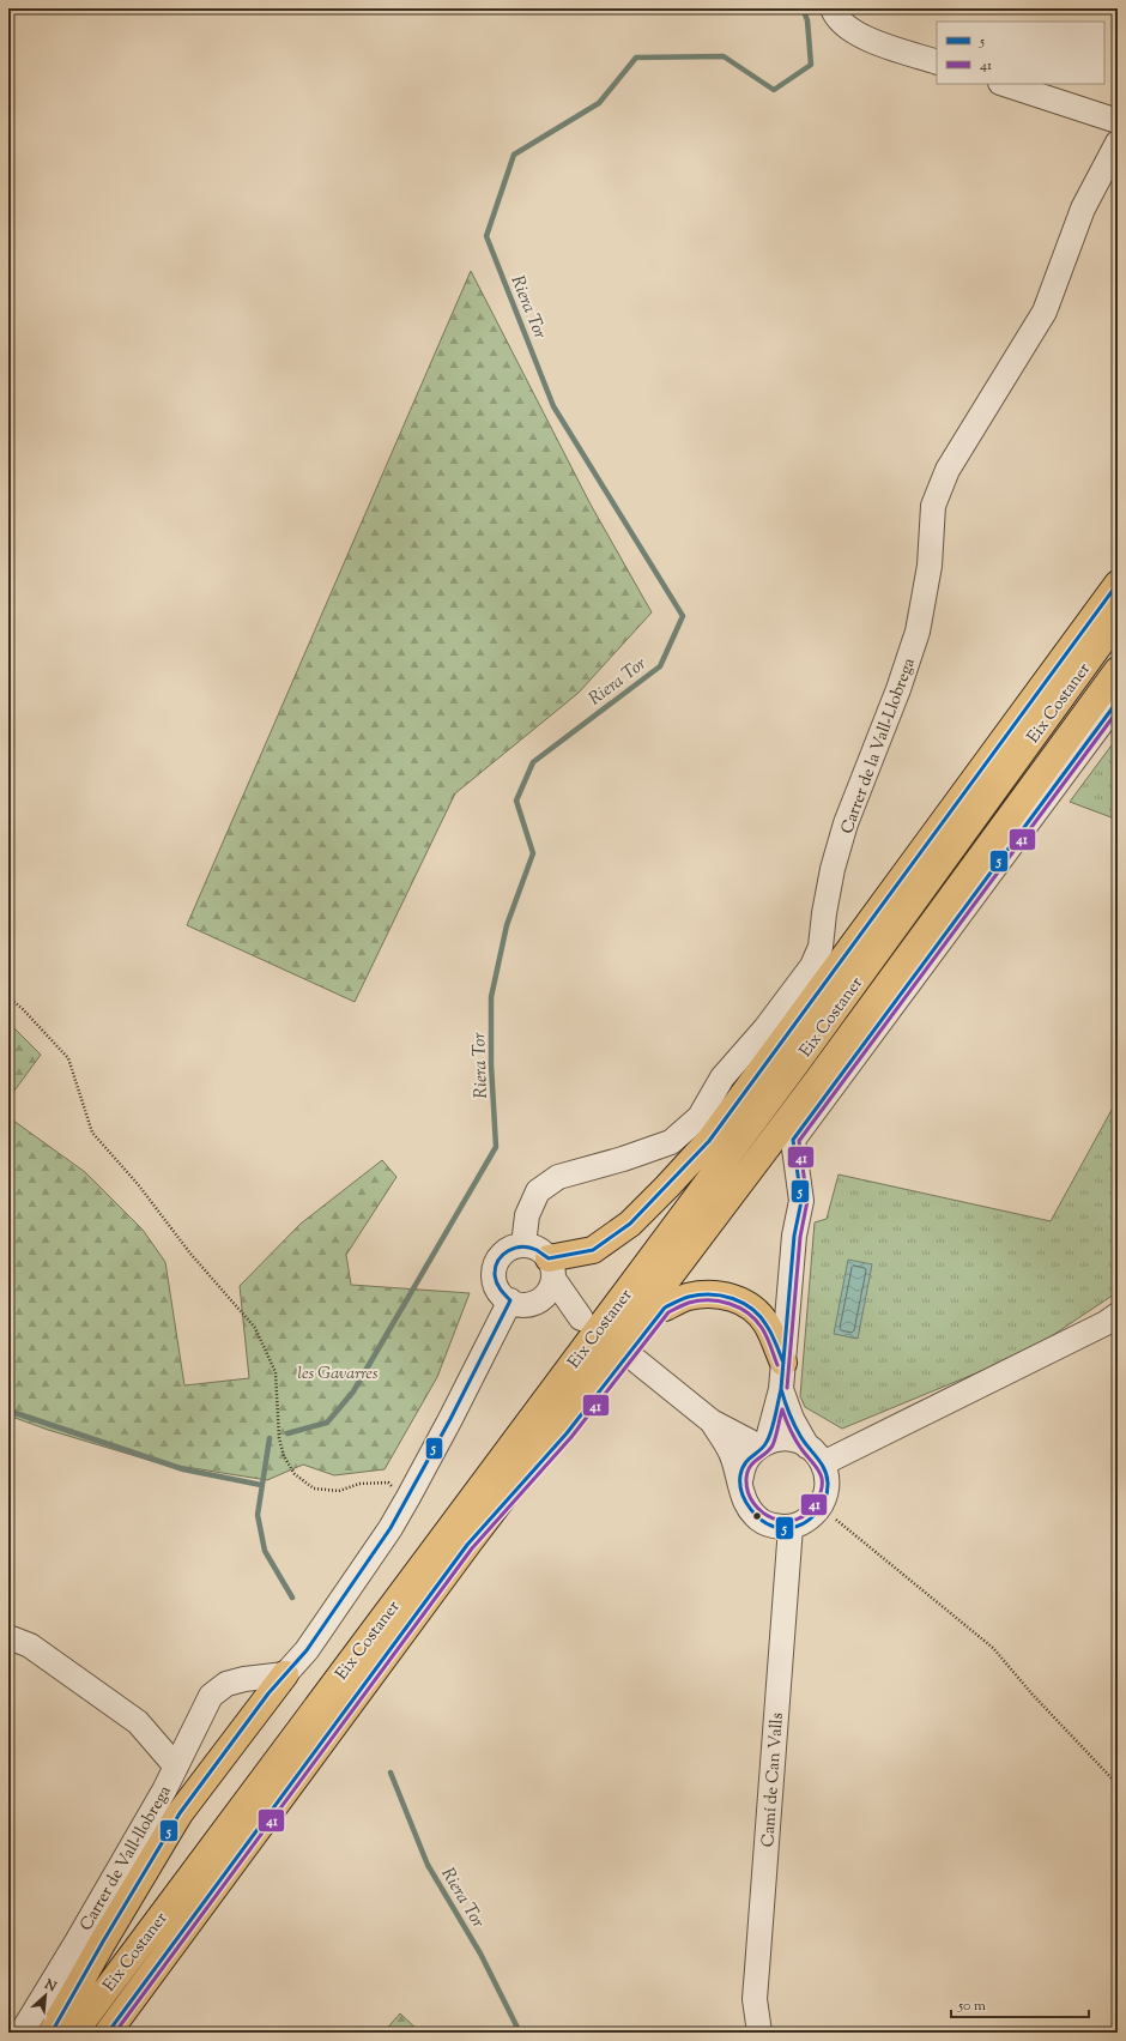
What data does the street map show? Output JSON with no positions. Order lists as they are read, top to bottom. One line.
{"streets":{"highway":["Eix Costaner"],"street":["Carrer de la Vall-Llobrega","Camí de Can Valls","Carrer de Vall-llobrega"]},"water":["Riera Tor"],"parks":["les Gavarres"],"lines":["transit line 5","transit line 41"],"legend":["5","41"],"scale_bar":"50 m","north":"top right"}
